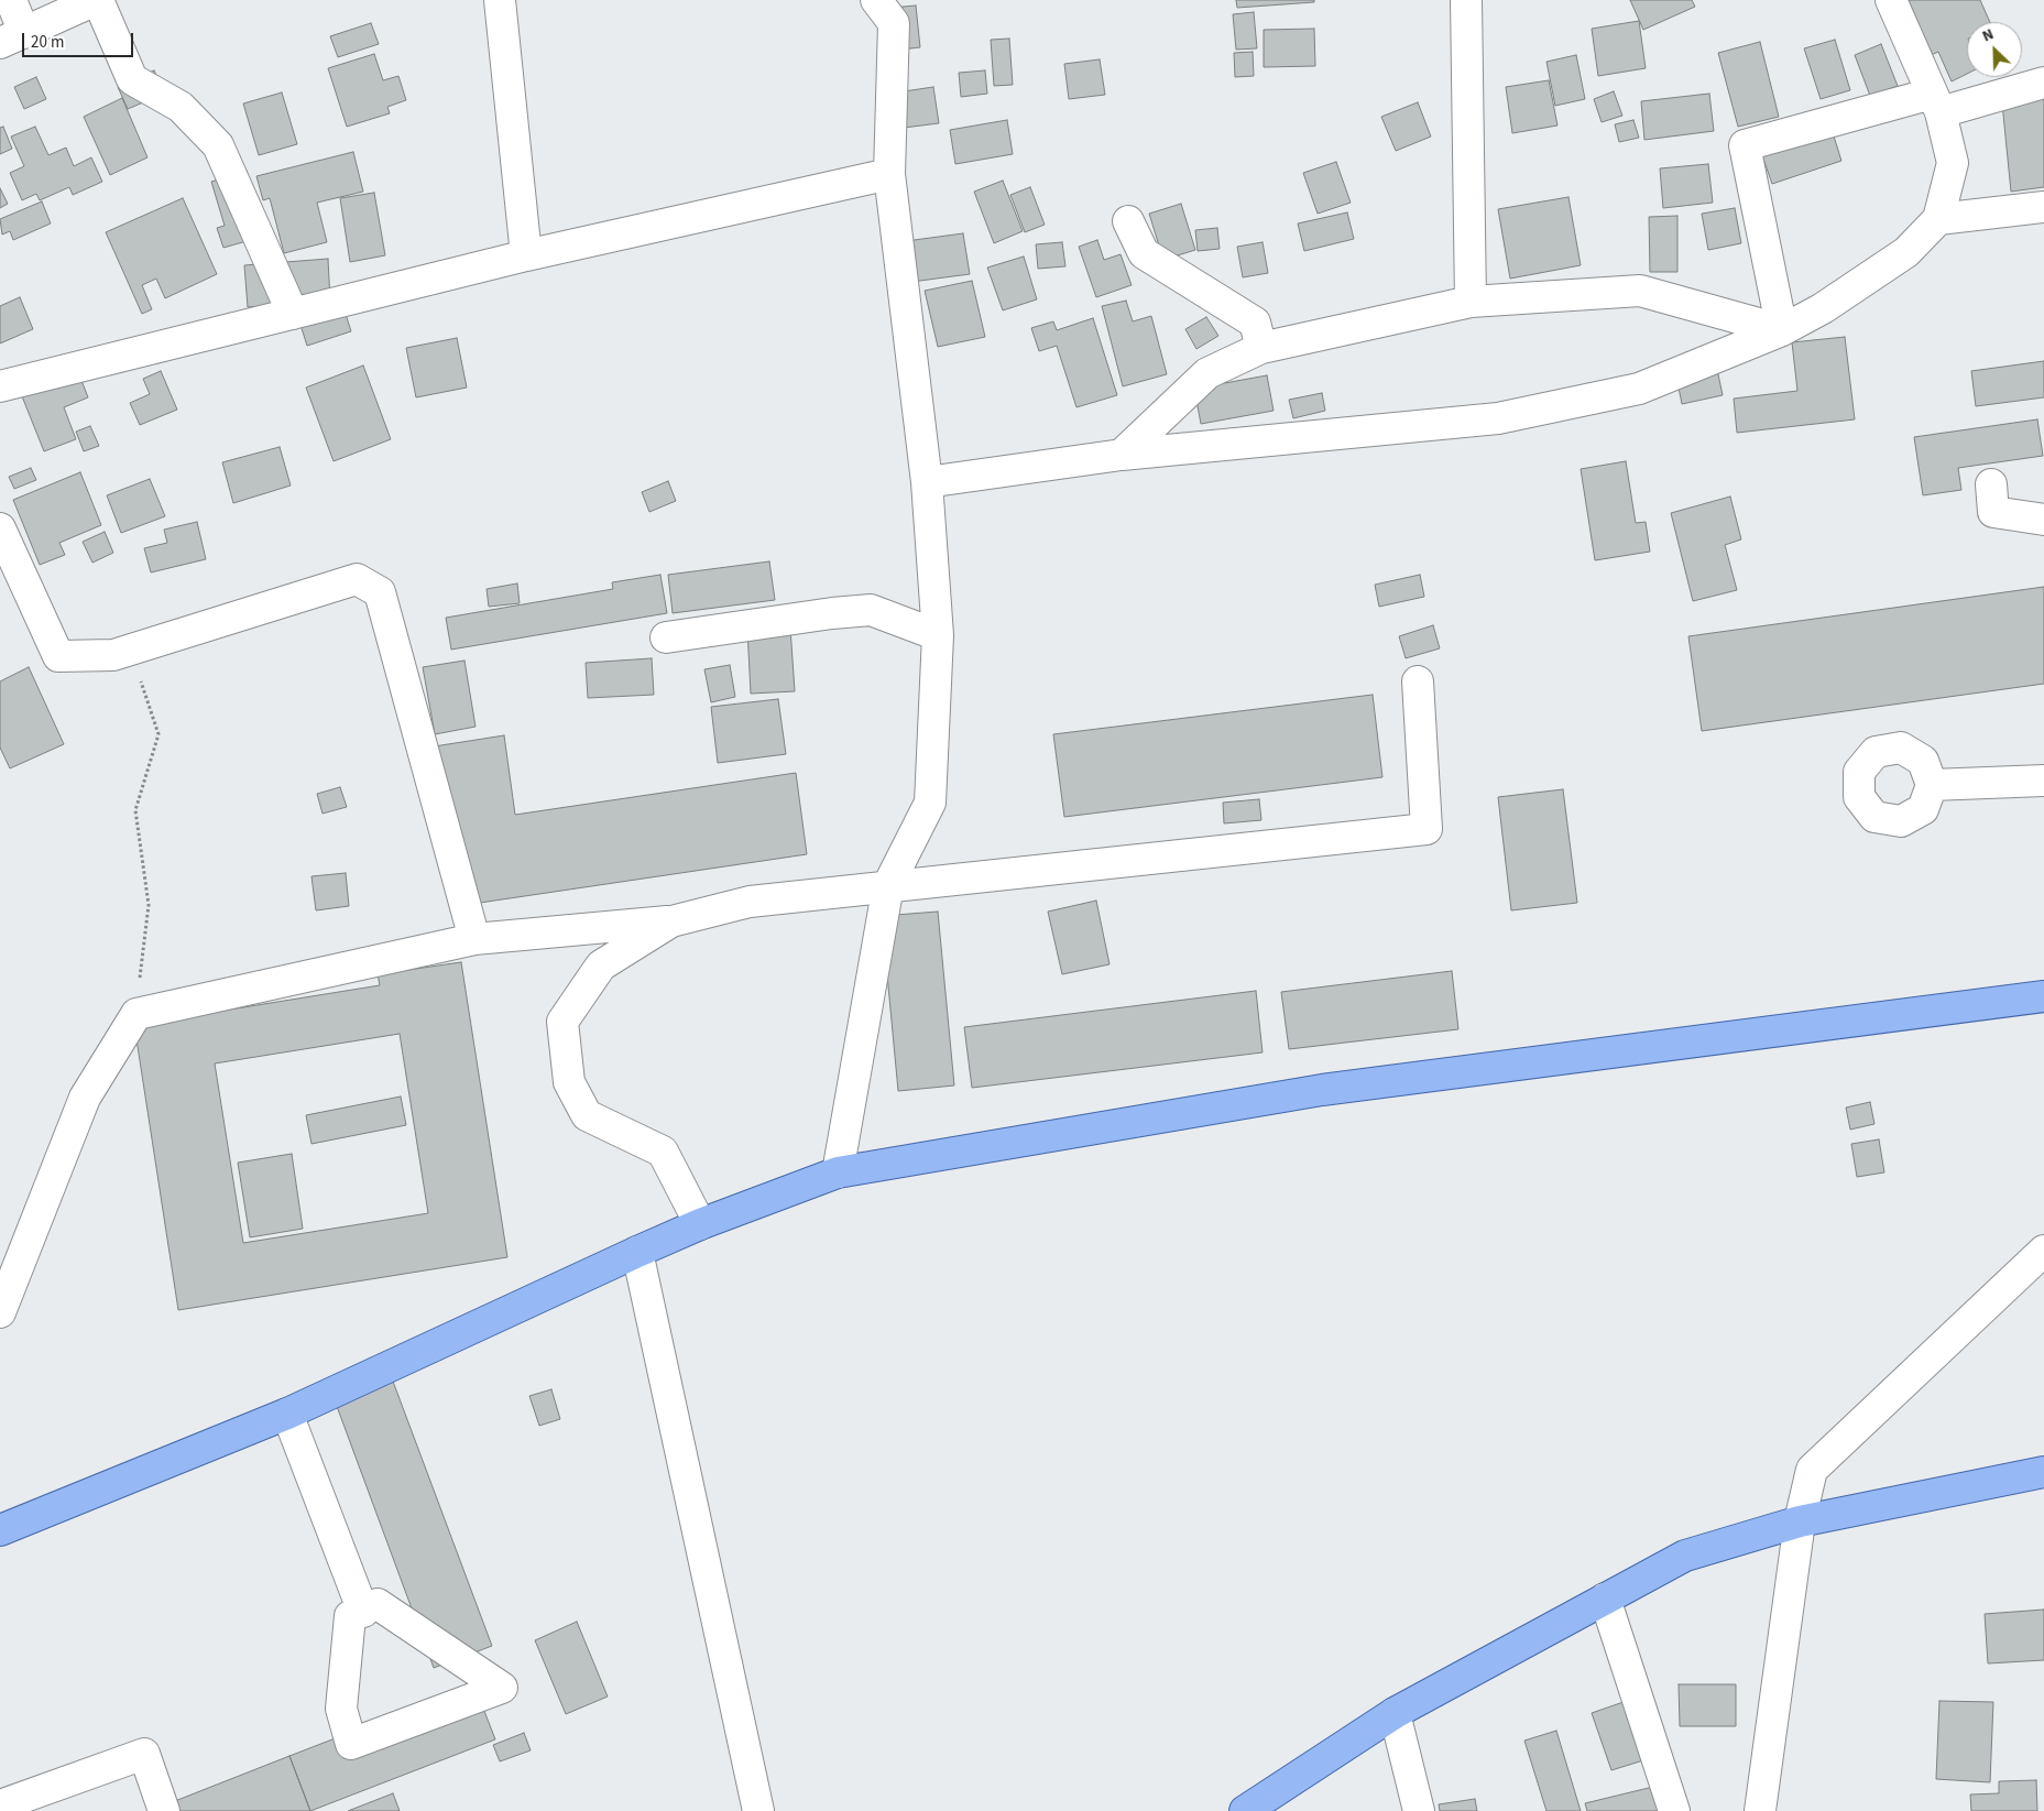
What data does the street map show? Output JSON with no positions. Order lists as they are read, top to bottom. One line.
{"scale_bar":"20 m","north":"top left"}
